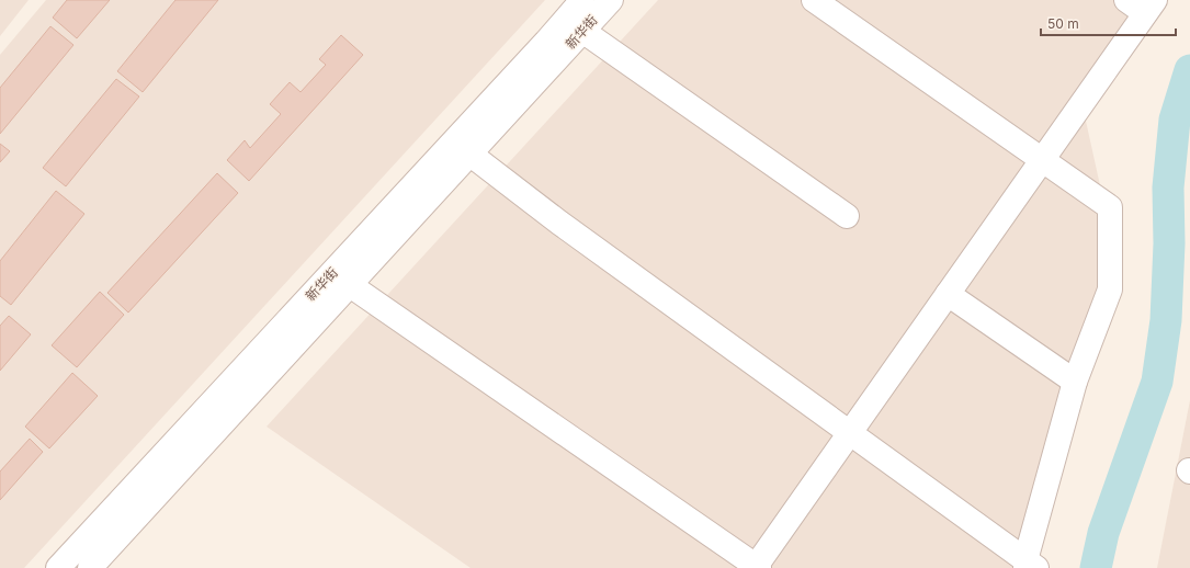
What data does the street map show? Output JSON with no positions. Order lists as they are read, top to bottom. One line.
{"streets":{"street":["新华街"]},"scale_bar":"50 m"}
